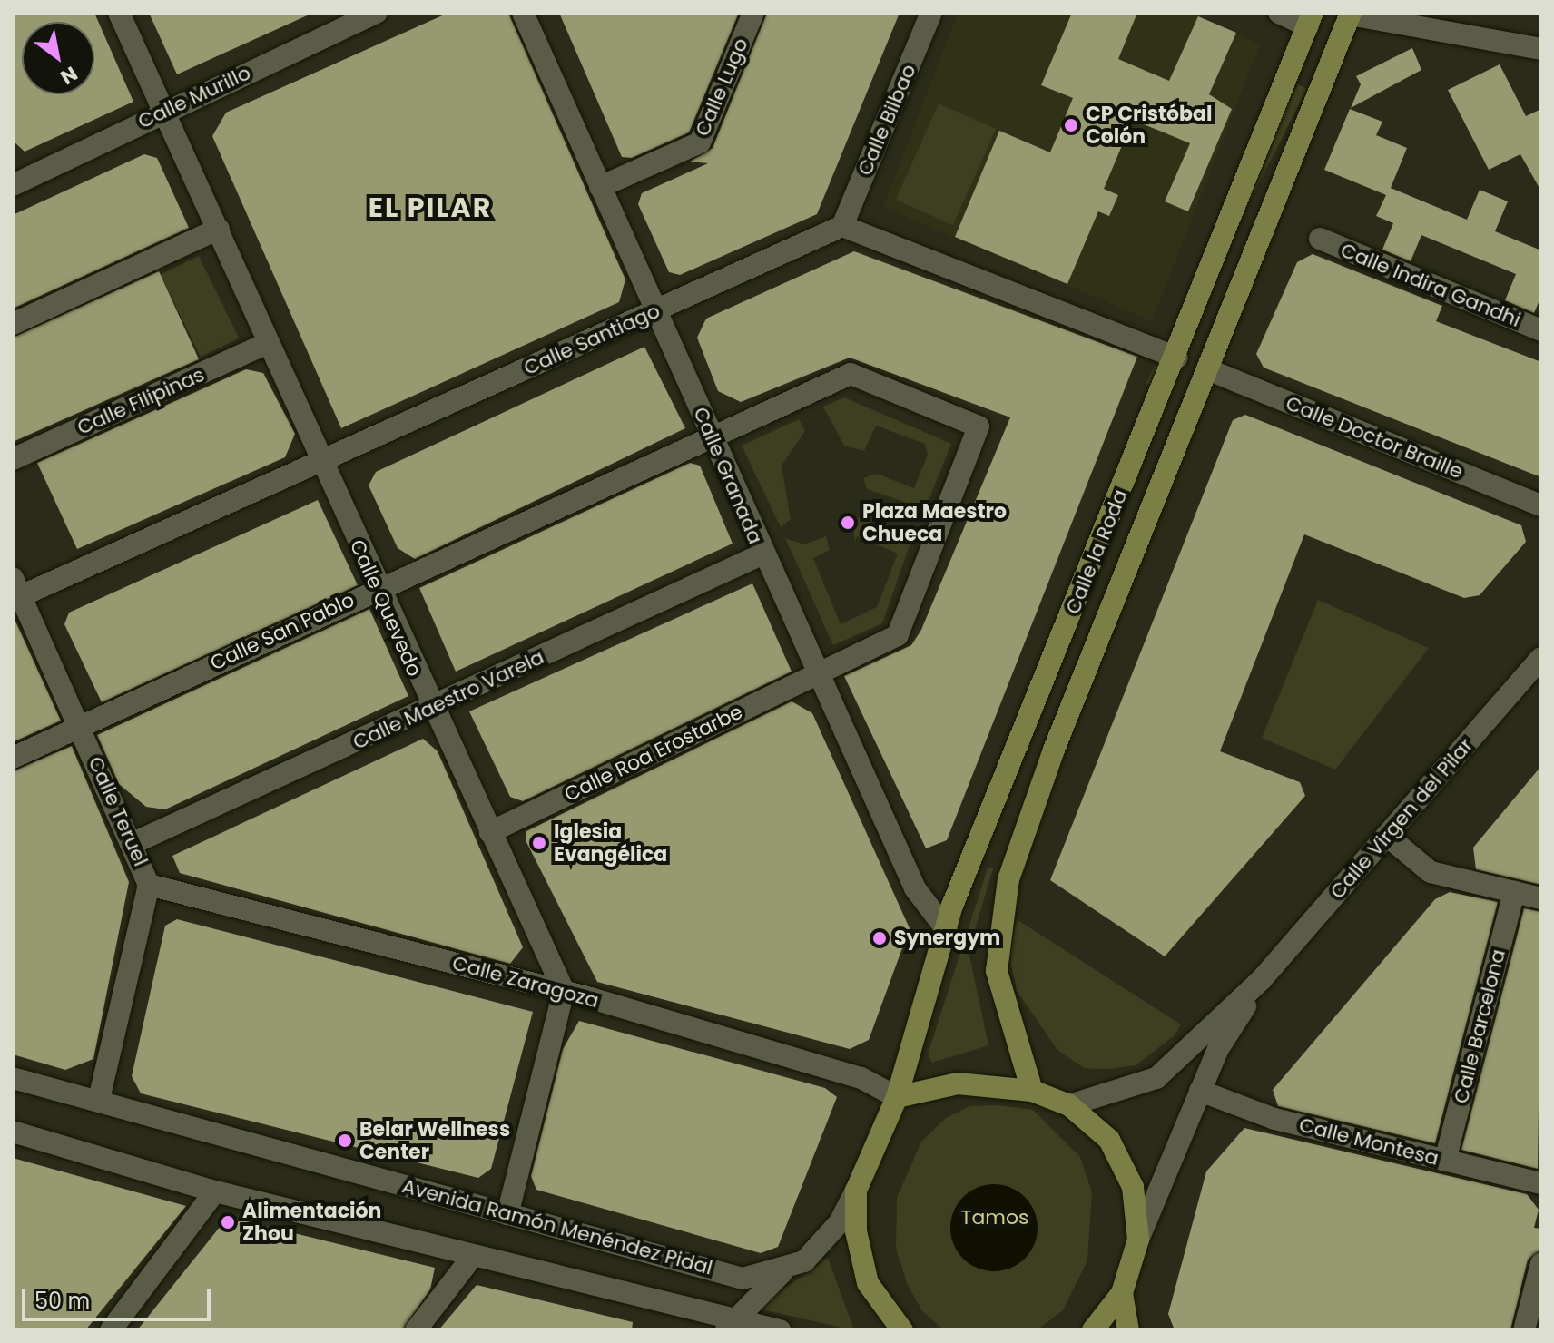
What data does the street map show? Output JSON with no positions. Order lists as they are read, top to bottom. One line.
{"streets":{"main road":["Calle la Roda"],"street":["Calle Lugo","Calle Murillo","Calle Bilbao","Calle Indira Gandhi","Calle Santiago","Calle Filipinas","Calle Doctor Braille","Calle Granada","Calle Quevedo","Calle San Pablo","Calle Maestro Varela","Calle Roa Erostarbe","Calle Teruel","Calle Virgen del Pilar","Calle Zaragoza","Calle Barcelona","Calle Montesa","Avenida Ramón Menéndez Pidal"]},"crossings":[["Calle Lugo","Calle Granada"],["Calle Murillo","Calle Quevedo"],["Calle Bilbao","Calle Santiago"],["Calle Santiago","Calle Granada"],["Calle Santiago","Calle Quevedo"],["Calle Santiago","Calle Teruel"],["Calle Filipinas","Calle Quevedo"],["Calle Doctor Braille","Calle la Roda"],["Calle Granada","Calle la Roda"],["Calle Granada","Calle San Pablo"],["Calle Granada","Calle Maestro Varela"],["Calle Granada","Calle Roa Erostarbe"],["Calle la Roda","Calle Zaragoza"],["Calle la Roda","Avenida Ramón Menéndez Pidal"],["Calle Quevedo","Calle San Pablo"],["Calle Quevedo","Calle Maestro Varela"],["Calle Quevedo","Calle Roa Erostarbe"],["Calle Quevedo","Calle Zaragoza"],["Calle San Pablo","Calle Teruel"],["Calle Maestro Varela","Calle Teruel"],["Calle Teruel","Calle Zaragoza"],["Calle Teruel","Avenida Ramón Menéndez Pidal"],["Calle Virgen del Pilar","Calle Montesa"],["Calle Barcelona","Calle Montesa"]],"districts":["EL PILAR"],"parks":["Tamos"],"places":["CP Cristóbal Colón","Plaza Maestro Chueca","Iglesia Evangélica","Synergym","Belar Wellness Center","Alimentación Zhou"],"scale_bar":"50 m","north":"bottom right"}
